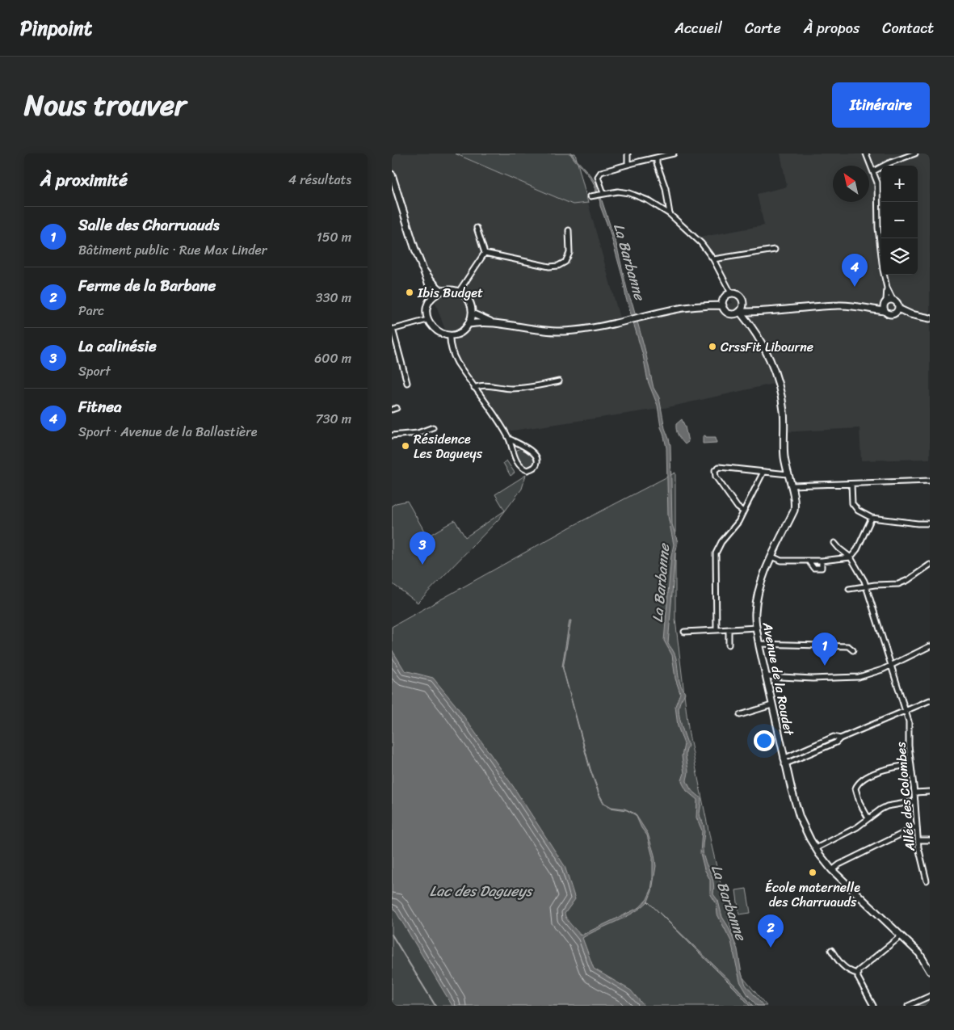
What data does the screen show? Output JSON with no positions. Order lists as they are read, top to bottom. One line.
{"streets":{"main road":["Avenue de la Roudet"],"street":["Allée des Colombes"]},"water":["La Barbanne","Lac des Dagueys"],"places":["Ibis Budget","CrssFit Libourne","Résidence Les Dagueys","École maternelle des Charruauds"],"north":"top left","page":{"header":"Pinpoint","nav":["Accueil","Carte","À propos","Contact"],"title":"Nous trouver","buttons":"Itinéraire","heading":["À proximité","4 résultats"],"map_buttons":["+","−"],"list":[{"mark":"1","name":"Salle des Charruauds","note":"Bâtiment public · Rue Max Linder","value":"150 m"},{"mark":"2","name":"Ferme de la Barbane","note":"Parc","value":"330 m"},{"mark":"3","name":"La calinésie","note":"Sport","value":"600 m"},{"mark":"4","name":"Fitnea","note":"Sport · Avenue de la Ballastière","value":"730 m"}],"pins":["4","3","1","2"]}}
